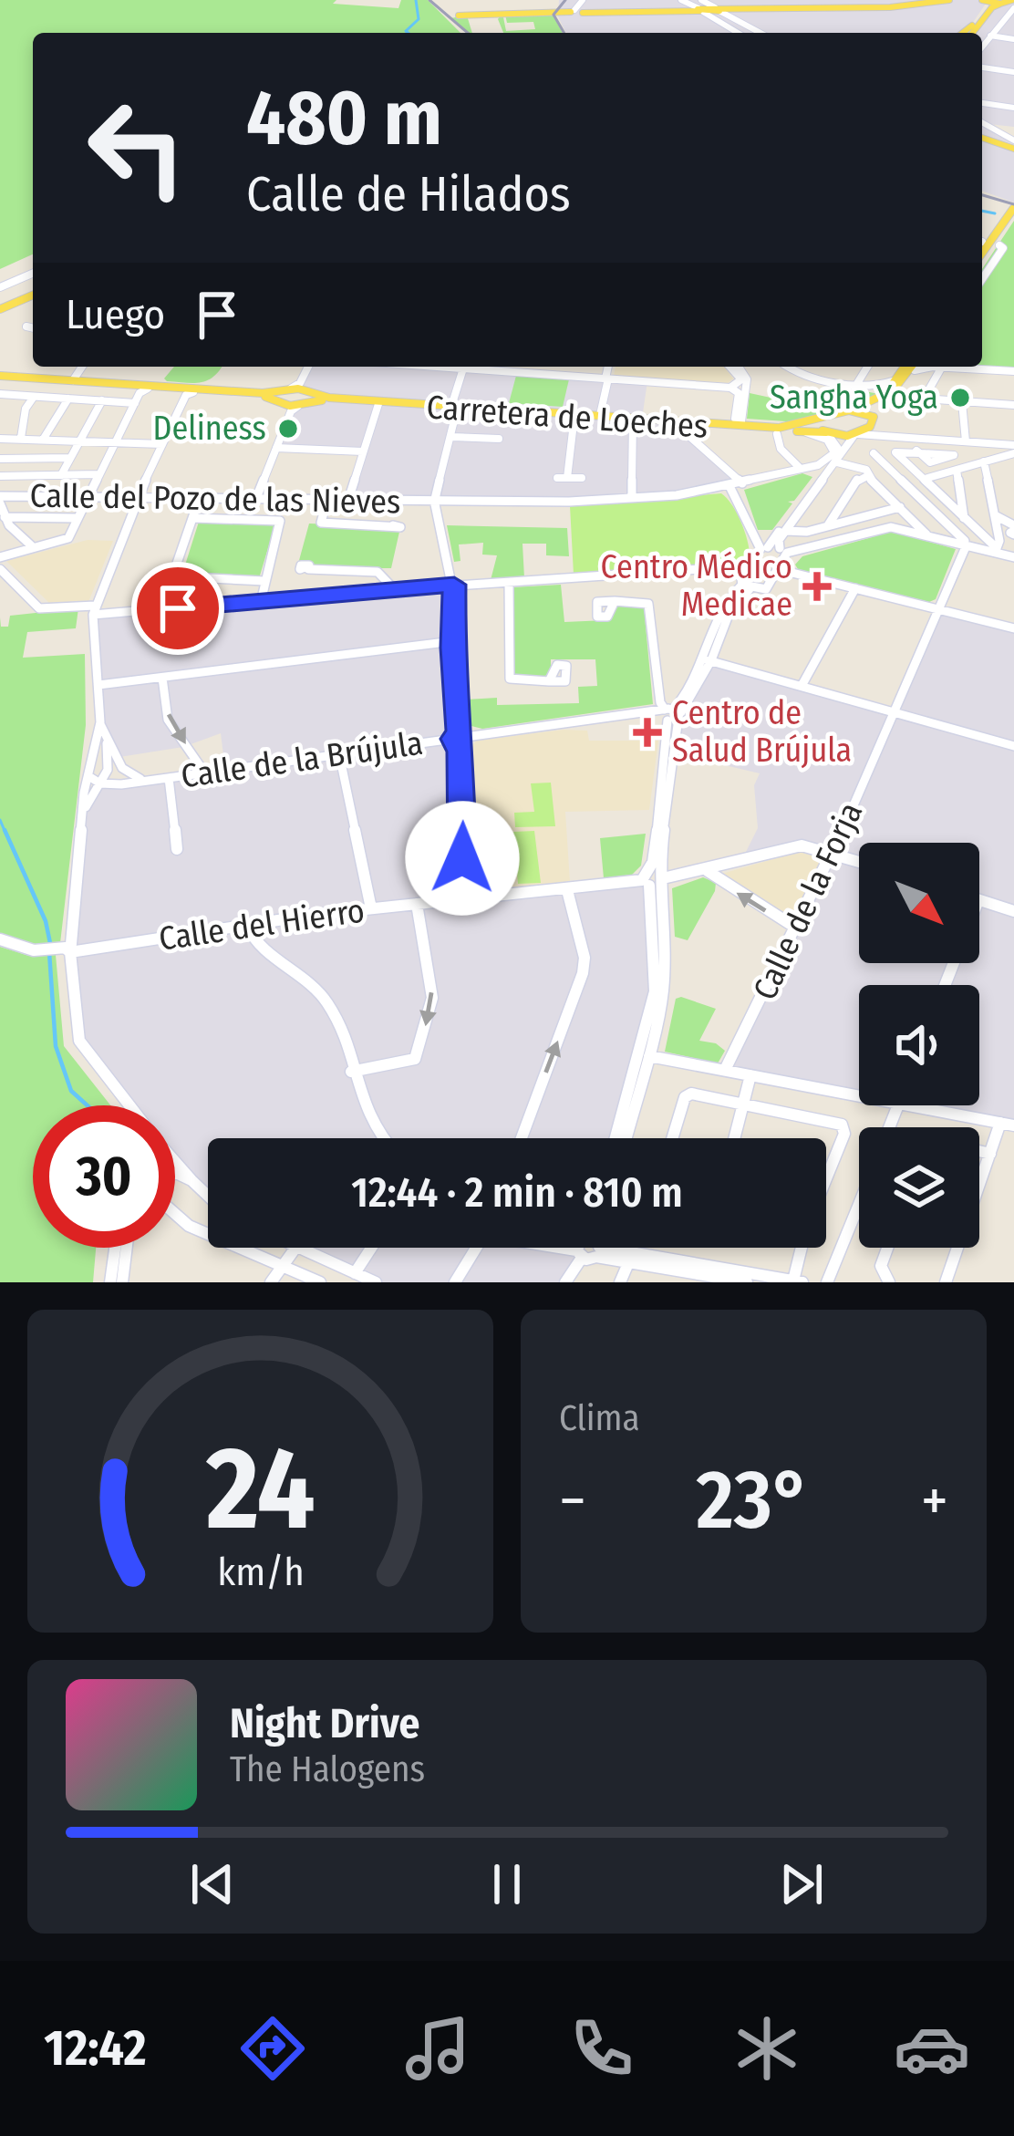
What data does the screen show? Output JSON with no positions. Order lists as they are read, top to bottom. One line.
{"streets":{"main road":["Carretera de Loeches"],"street":["Calle del Pozo de las Nieves","Calle de la Brújula","Calle de la Forja","Calle del Hierro"]},"crossings":[["Calle de la Forja","Calle del Hierro"]],"places":{"other":["Sangha Yoga","Deliness"],"health":["Centro Médico Medicae","Centro de Salud Brújula"]},"north":"bottom right","page":{"turn":["480 m","Calle de Hilados"],"then":"Luego","limit":"30","trip":"12:44 · 2 min · 810 m","tile":"Clima","heat":["−","23°","+"],"song":["Night Drive","The Halogens"],"tabs":"12:42","gauge":["24","km/h"]}}
